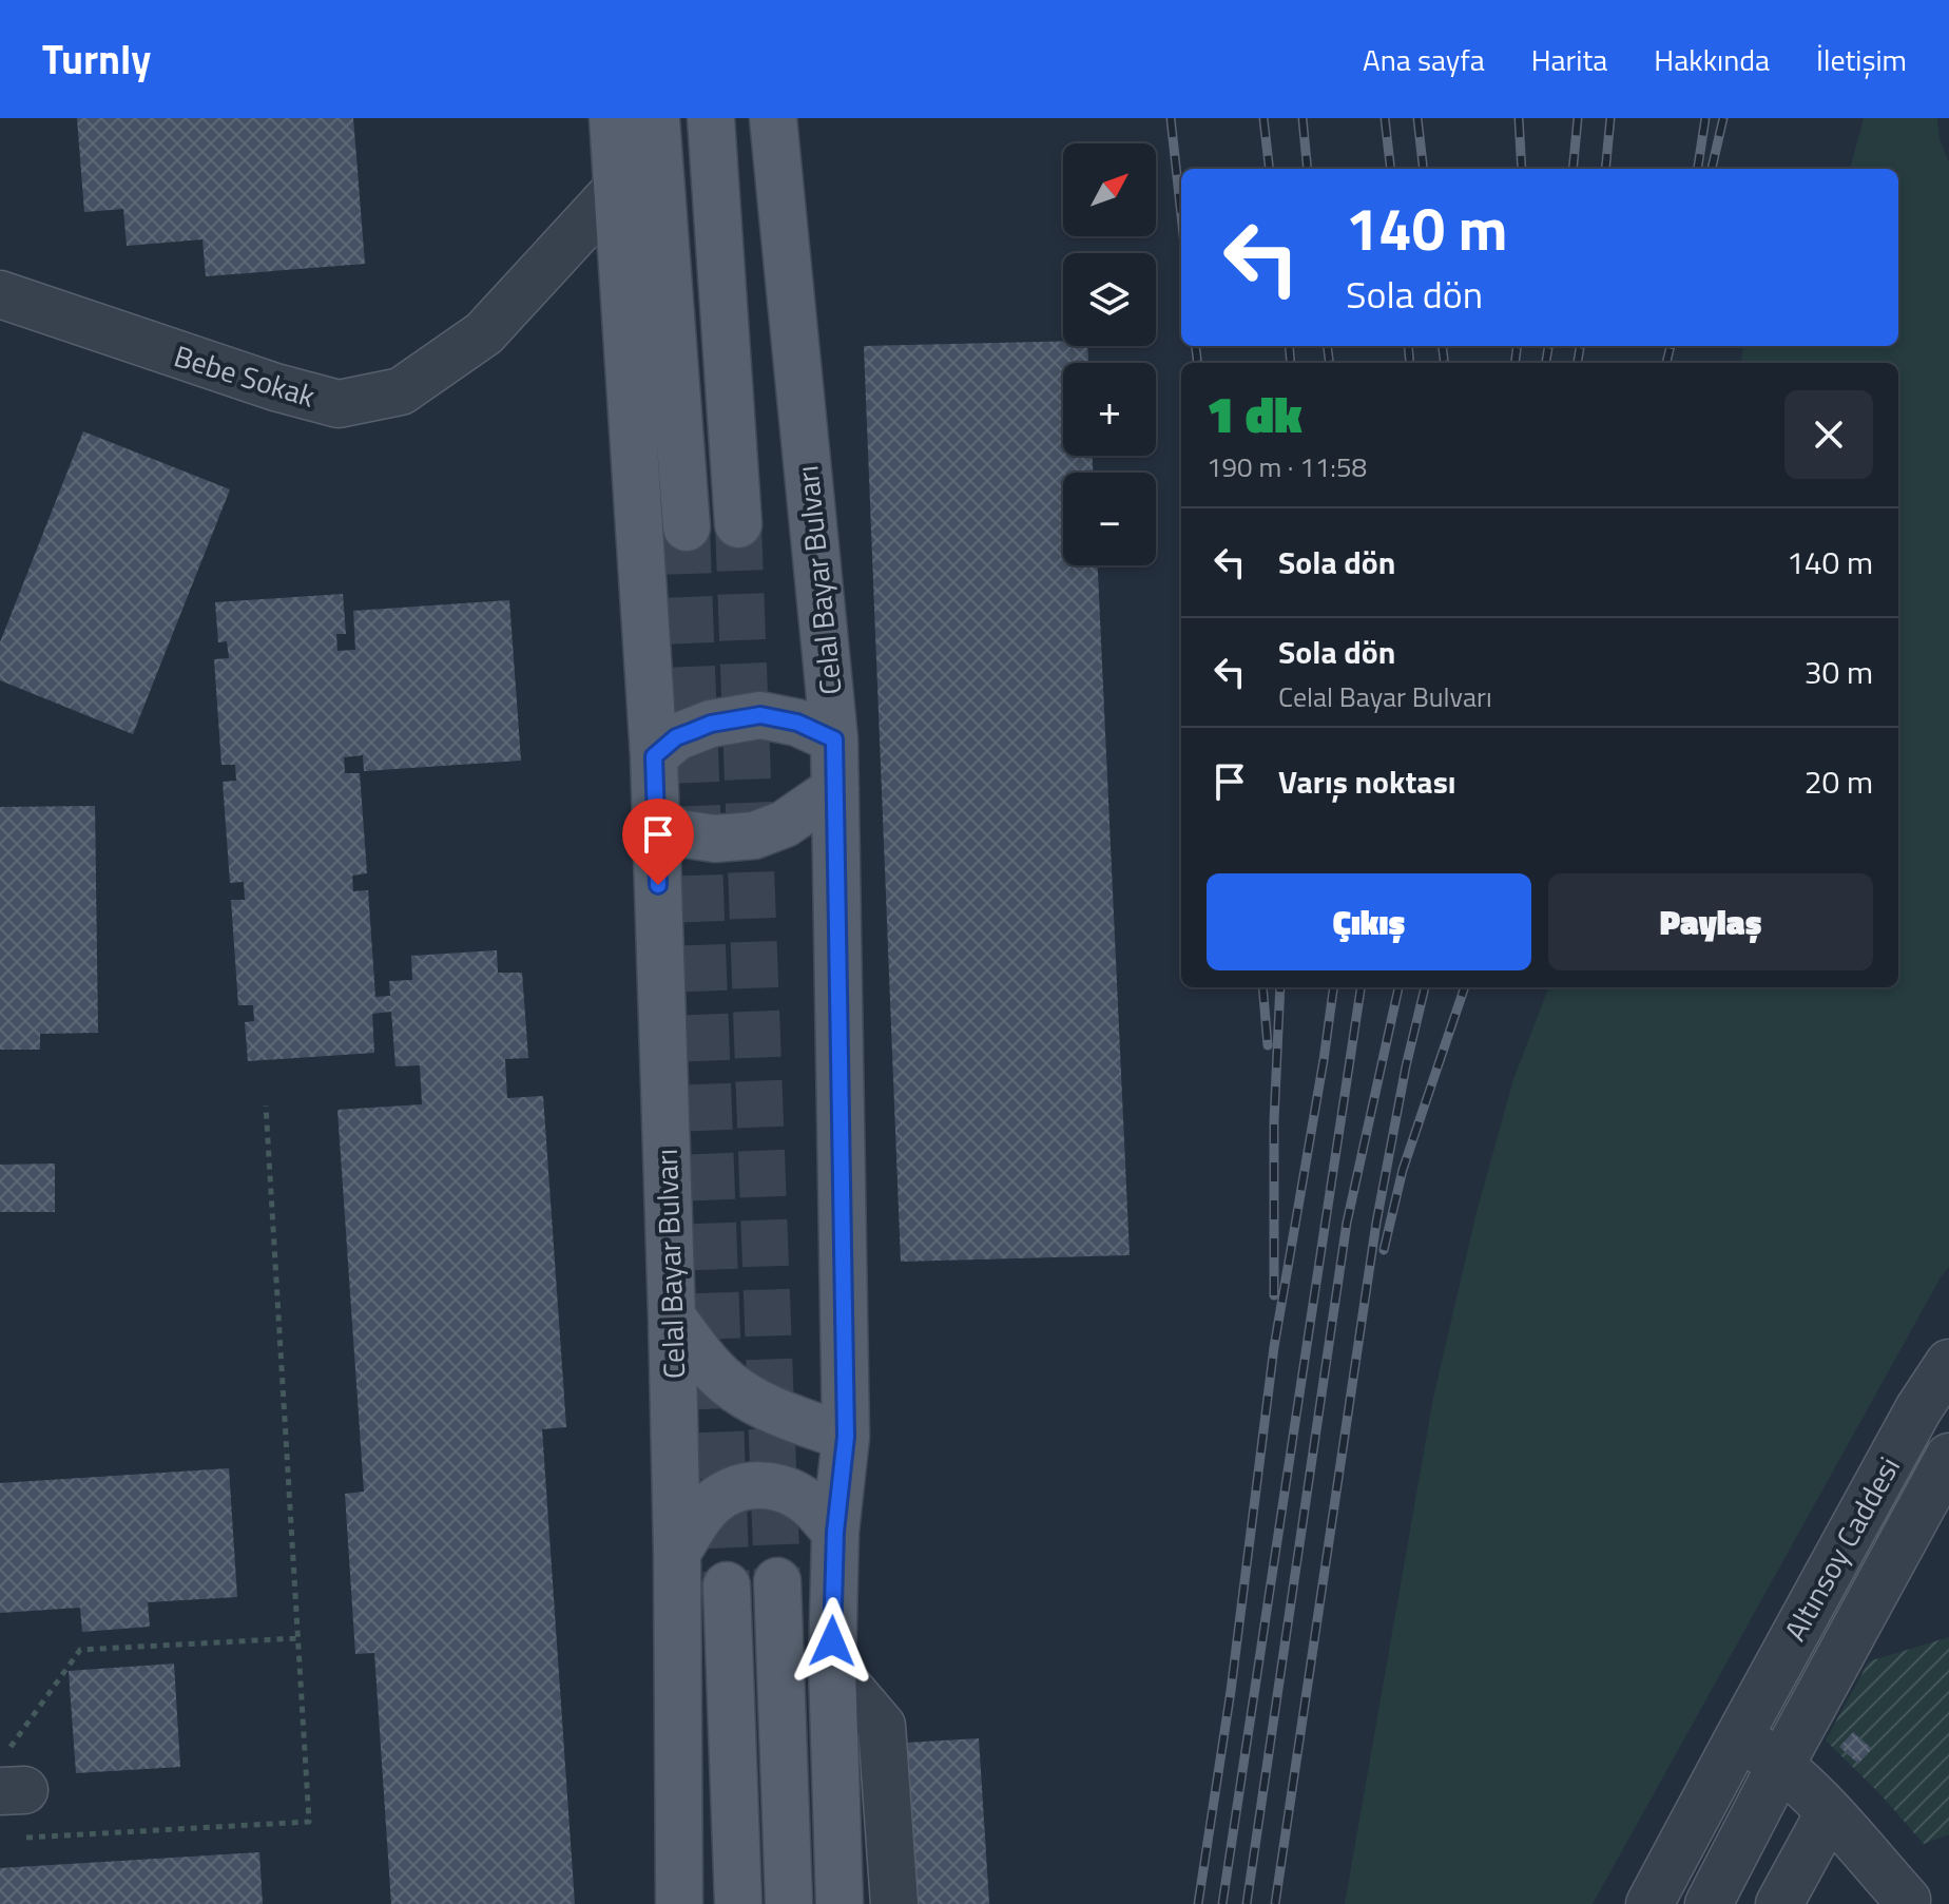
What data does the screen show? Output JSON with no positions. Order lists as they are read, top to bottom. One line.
{"streets":{"main road":["Celal Bayar Bulvarı"],"street":["Bebe Sokak","Altınsoy Caddesi"]},"crossings":[["Bebe Sokak","Celal Bayar Bulvarı"]],"north":"top right","page":{"header":"Turnly","nav":["Ana sayfa","Harita","Hakkında","İletişim"],"map_buttons":["+","−"],"turn":["140 m","Sola dön"],"heading":["1 dk","190 m · 11:58"],"list":[{"name":"Sola dön","value":"140 m"},{"name":"Sola dön","note":"Celal Bayar Bulvarı","value":"30 m"},{"name":"Varış noktası","value":"20 m"}],"buttons":["Çıkış","Paylaş"]}}
